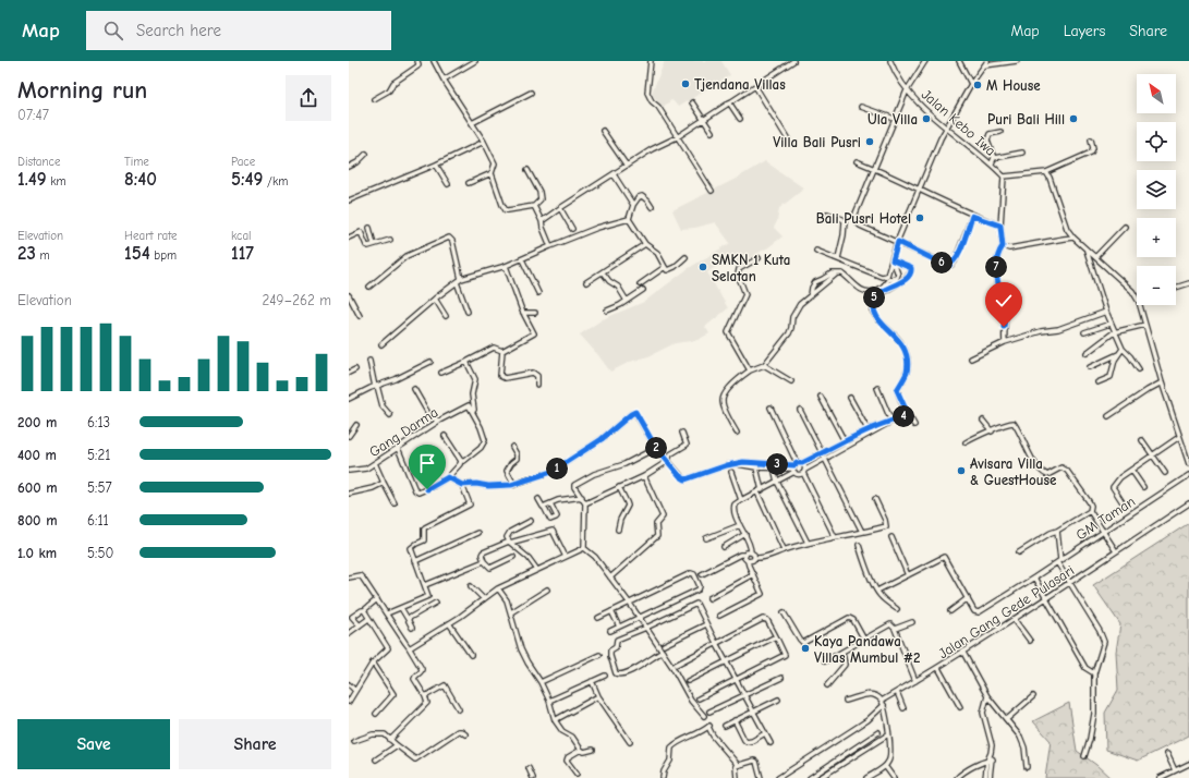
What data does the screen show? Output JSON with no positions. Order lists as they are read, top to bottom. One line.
{"streets":{"street":["Jalan Kebo Iwa","Gang Darma","GM Taman","Jalan Gang Gede Pulasari"]},"places":["Tjendana Villas","M House","Ula Villa","Puri Bali Hill","Villa Bali Pusri","Bali Pusri Hotel","SMKN 1 Kuta Selatan","Avisara Villa & GuestHouse","Kaya Pandawa Villas Mumbul #2"],"north":"top left","page":{"header":"Map","search":"Search here","nav":["Map","Layers","Share"],"heading":["Morning run","07:47"],"map_buttons":["+","−"],"stats":[["Distance","1.49 km"],["Time","8:40"],["Pace","5:49 /km"],["Elevation","23 m"],["Heart rate","154 bpm"],["kcal","117"]],"pins":["6","7","5","4","2","3","1"],"chart":["Elevation","249–262 m"],"list":[{"name":"200 m","note":"6:13"},{"name":"400 m","note":"5:21"},{"name":"600 m","note":"5:57"},{"name":"800 m","note":"6:11"},{"name":"1.0 km","note":"5:50"}],"buttons":["Save","Share"]}}
